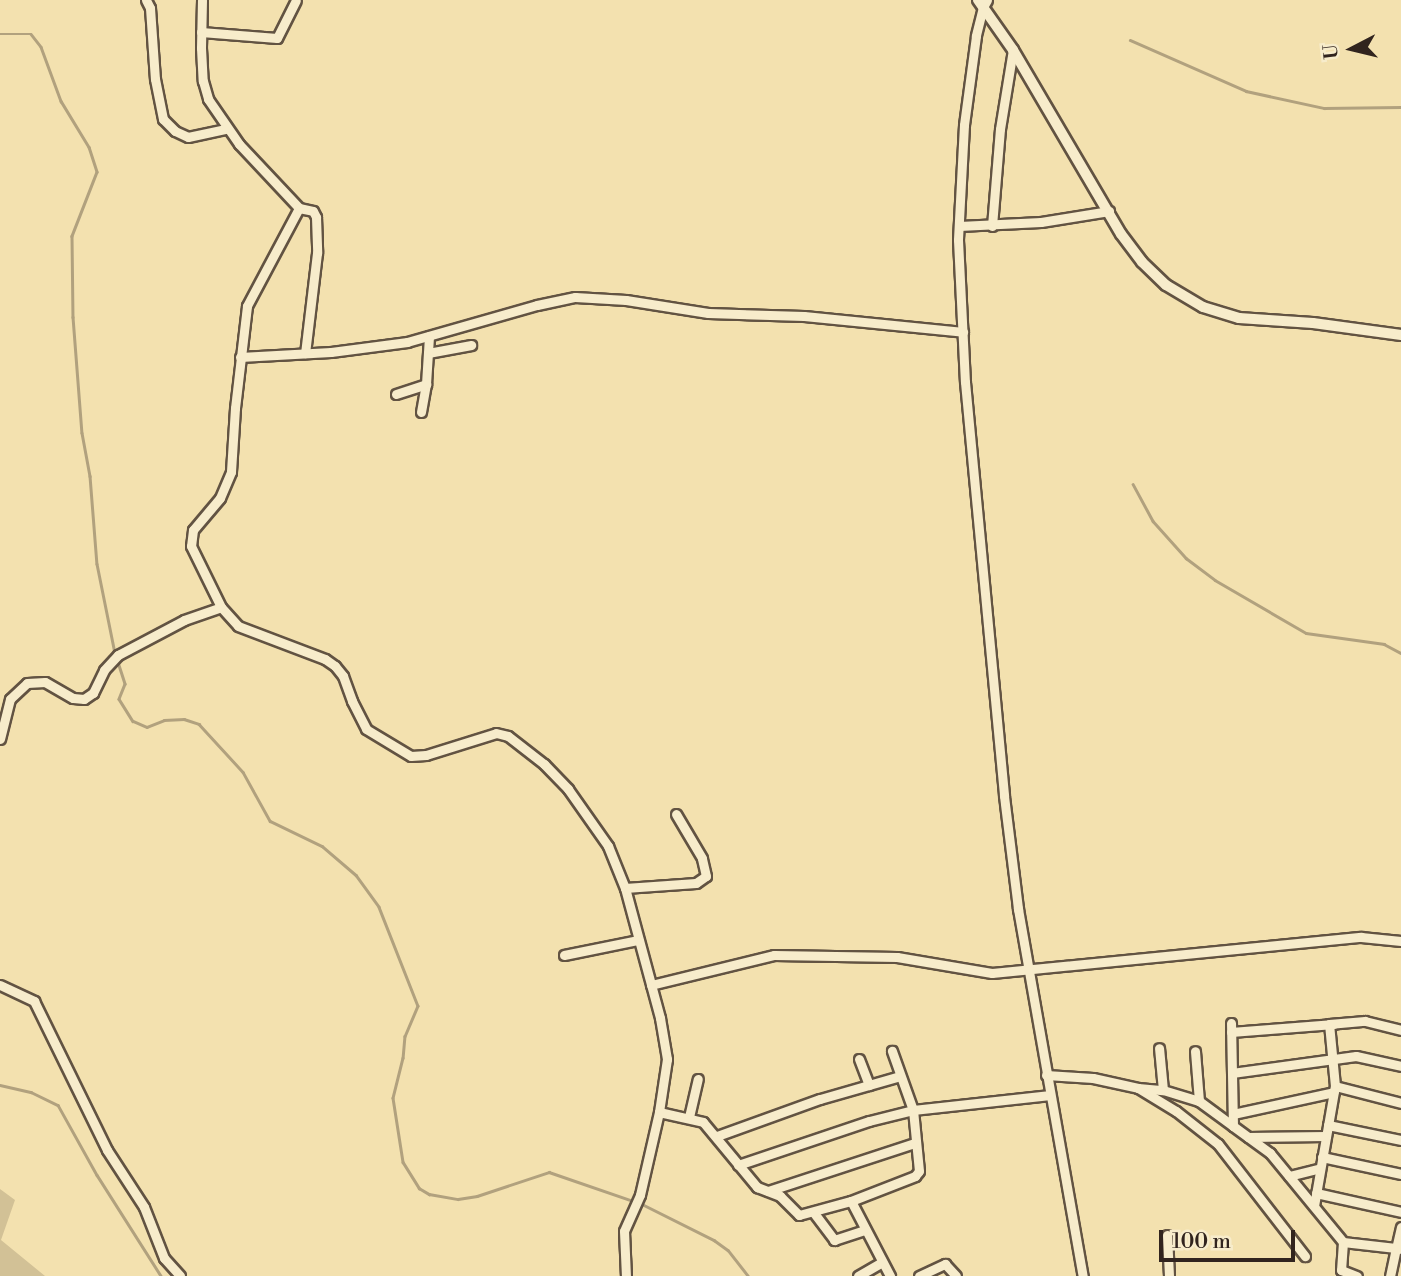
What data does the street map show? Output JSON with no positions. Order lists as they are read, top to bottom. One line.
{"scale_bar":"100 m","north":"left"}
